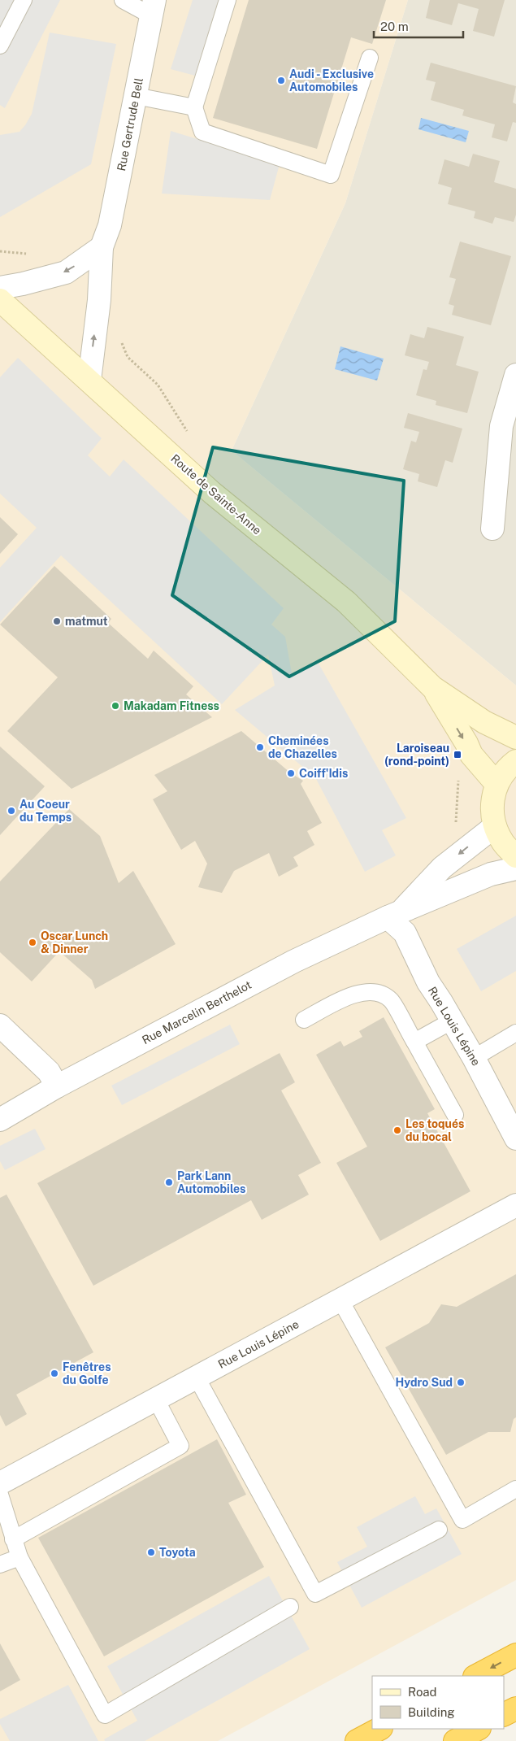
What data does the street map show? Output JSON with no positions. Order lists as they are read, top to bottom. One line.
{"streets":{"main road":["Route de Sainte-Anne"],"street":["Rue Gertrude Bell","Rue Marcelin Berthelot","Rue Louis Lépine"]},"crossings":[["Rue Gertrude Bell","Route de Sainte-Anne"],["Rue Marcelin Berthelot","Rue Louis Lépine"]],"places":{"other":["Audi - Exclusive Automobiles","matmut","Makadam Fitness","Cheminées de Chazelles","Coiff'Idis","Au Coeur du Temps","Oscar Lunch & Dinner","Les toqués du bocal","Park Lann Automobiles","Fenêtres du Golfe","Hydro Sud","Toyota"],"transit":["Laroiseau (rond-point)"]},"legend":["Road","Building"],"scale_bar":"20 m"}
